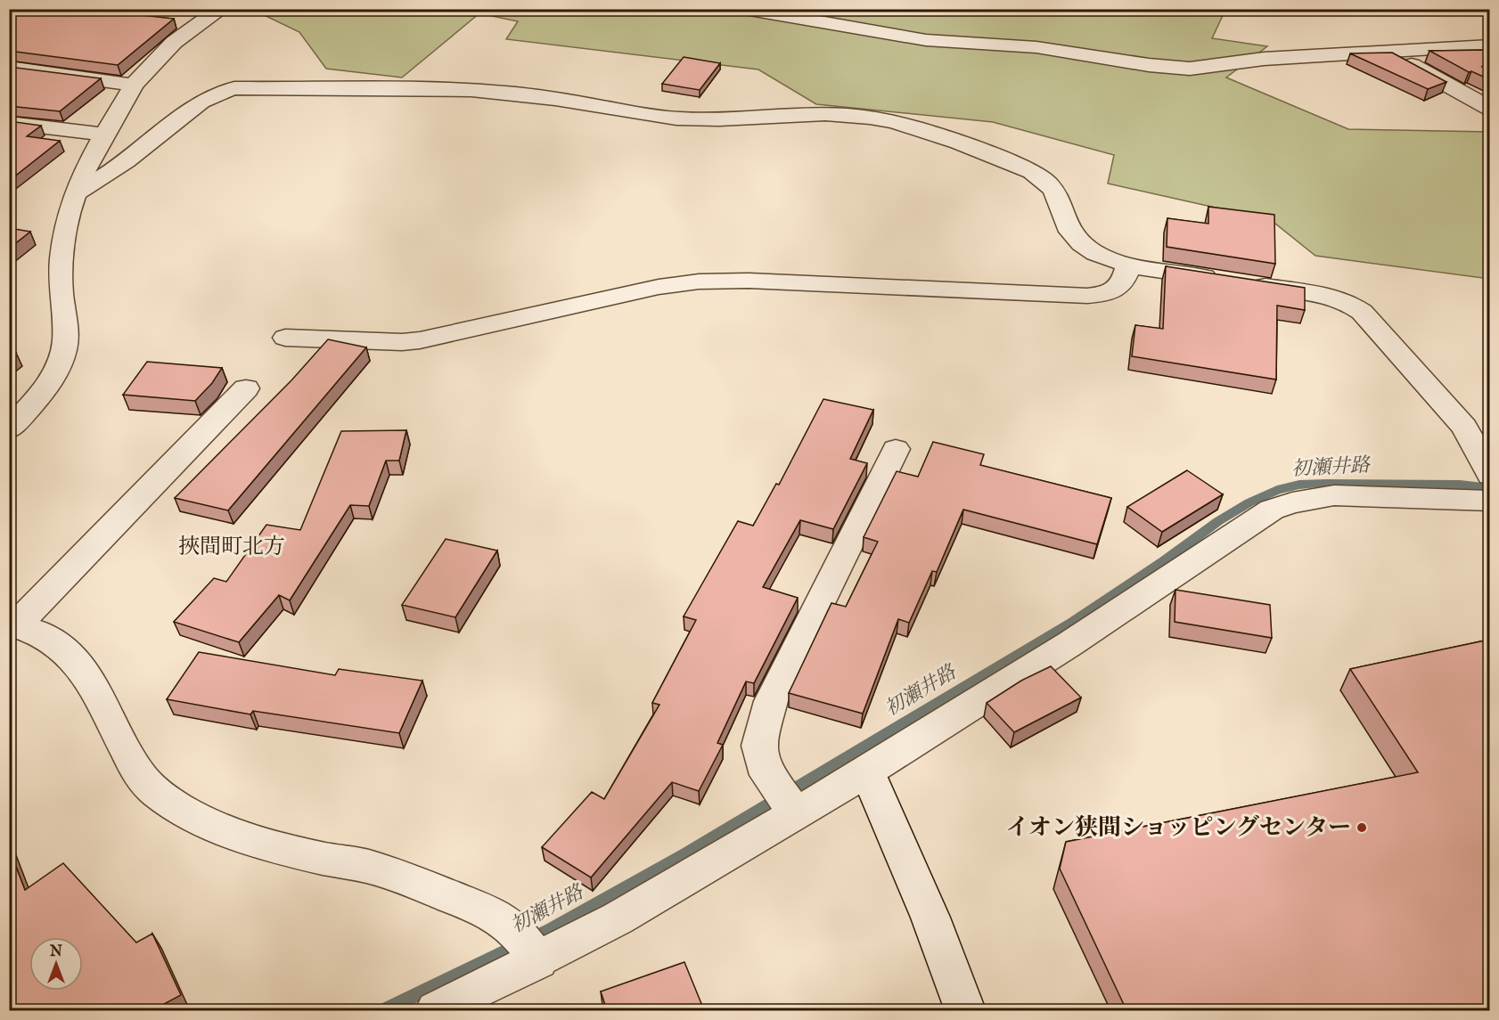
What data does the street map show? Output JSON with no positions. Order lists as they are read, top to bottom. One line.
{"districts":["挾間町北方"],"water":["初瀬井路"],"places":["イオン狭間ショッピングセンター"],"north":"top"}
